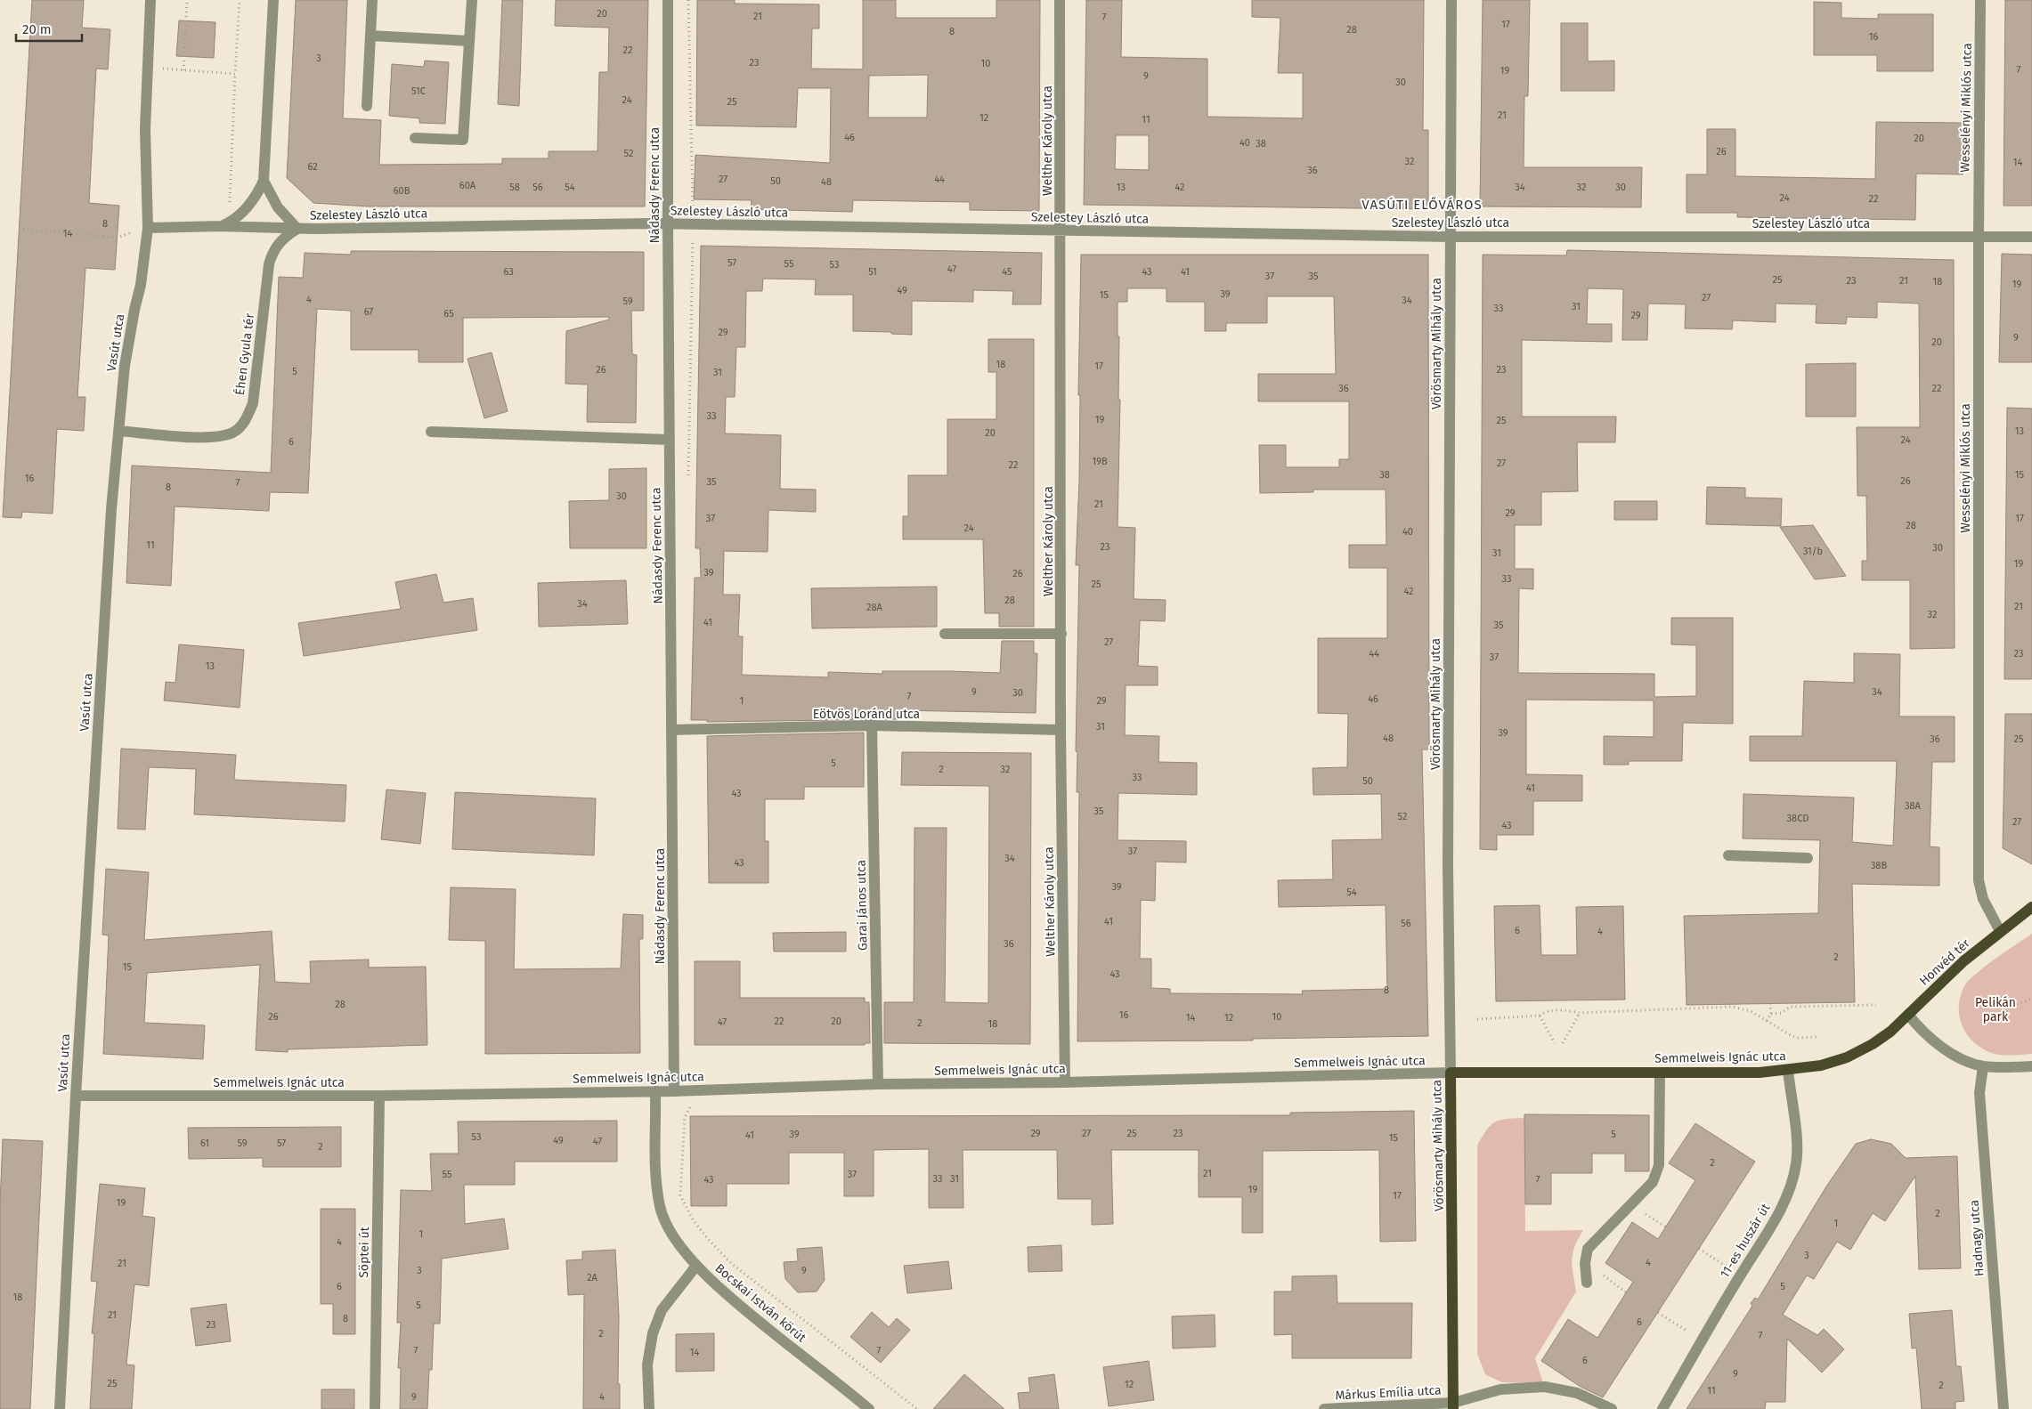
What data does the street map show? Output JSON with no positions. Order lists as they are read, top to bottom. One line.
{"streets":{"main road":["Vörösmarty Mihály utca","Honvéd tér","Semmelweis Ignác utca"],"street":["Wesselényi Miklós utca","Welther Károly utca","Nádasdy Ferenc utca","Szelestey László utca","Vasút utca","Éhen Gyula tér","Eötvös Loránd utca","Garai János utca","Hadnagy utca","11-es huszár út","Söptei út","Bocskai István körút","Márkus Emília utca"]},"crossings":[["Wesselényi Miklós utca","Szelestey László utca"],["Wesselényi Miklós utca","Honvéd tér"],["Welther Károly utca","Szelestey László utca"],["Welther Károly utca","Eötvös Loránd utca"],["Welther Károly utca","Semmelweis Ignác utca"],["Nádasdy Ferenc utca","Szelestey László utca"],["Nádasdy Ferenc utca","Eötvös Loránd utca"],["Nádasdy Ferenc utca","Semmelweis Ignác utca"],["Szelestey László utca","Vasút utca"],["Szelestey László utca","Vörösmarty Mihály utca"],["Szelestey László utca","Éhen Gyula tér"],["Vasút utca","Éhen Gyula tér"],["Vasút utca","Semmelweis Ignác utca"],["Vörösmarty Mihály utca","Semmelweis Ignác utca"],["Vörösmarty Mihály utca","Márkus Emília utca"],["Eötvös Loránd utca","Garai János utca"],["Garai János utca","Semmelweis Ignác utca"],["Honvéd tér","Semmelweis Ignác utca"],["Semmelweis Ignác utca","11-es huszár út"],["Semmelweis Ignác utca","Söptei út"],["Semmelweis Ignác utca","Bocskai István körút"]],"districts":["VASÚTI ELŐVÁROS"],"parks":["Pelikán park"],"house_numbers":["20","21","7","17","28","8","16","22","3","23","10","7","19","9","30","51C","24","25","21","12","11","46","20","40","38","26","52","32","14","62","36","27","44","50","48","60A","58","56","54","13","42","34","32","30","60B","24","22","8","14","57","55","53","47","63","51","45","43","41","37","35","25","23","21","18","19","49","39","15","27","4","34","59","31","33","67","65","29","29","9","20","18","17","26","23","5","31","36","22","33","19","25","13","20","24","6","19B","27","22","38","15","16","26","35","7","8","30","21","29","37","17","28","24","40","11","23","30","31/b","31","19","39","26","33","25","42","28","34","21","28A","32","41","35","27","44","23","37","13","9","34","30","7","46","1","29","31","39","48","36","25","5","2","32","33","50","41","43","38A","35","52","38CD","27","43","37","34","43","38B","39","54","41","56","6","4","36","2","15","43","8","28","16","26","10","14","12","22","20","47","2","18","29","27","25","23","39","5","41","53","15","49","47","61","59","57","2","2","21","55","37","33","31","43","7","19","17","19","2","1","1","4","3","4","21","3","9","2A","6","5","18","5","21","8","6","23","2","7","7","7","14","6","9","25","12","2","11","9","4"],"scale_bar":"20 m"}
